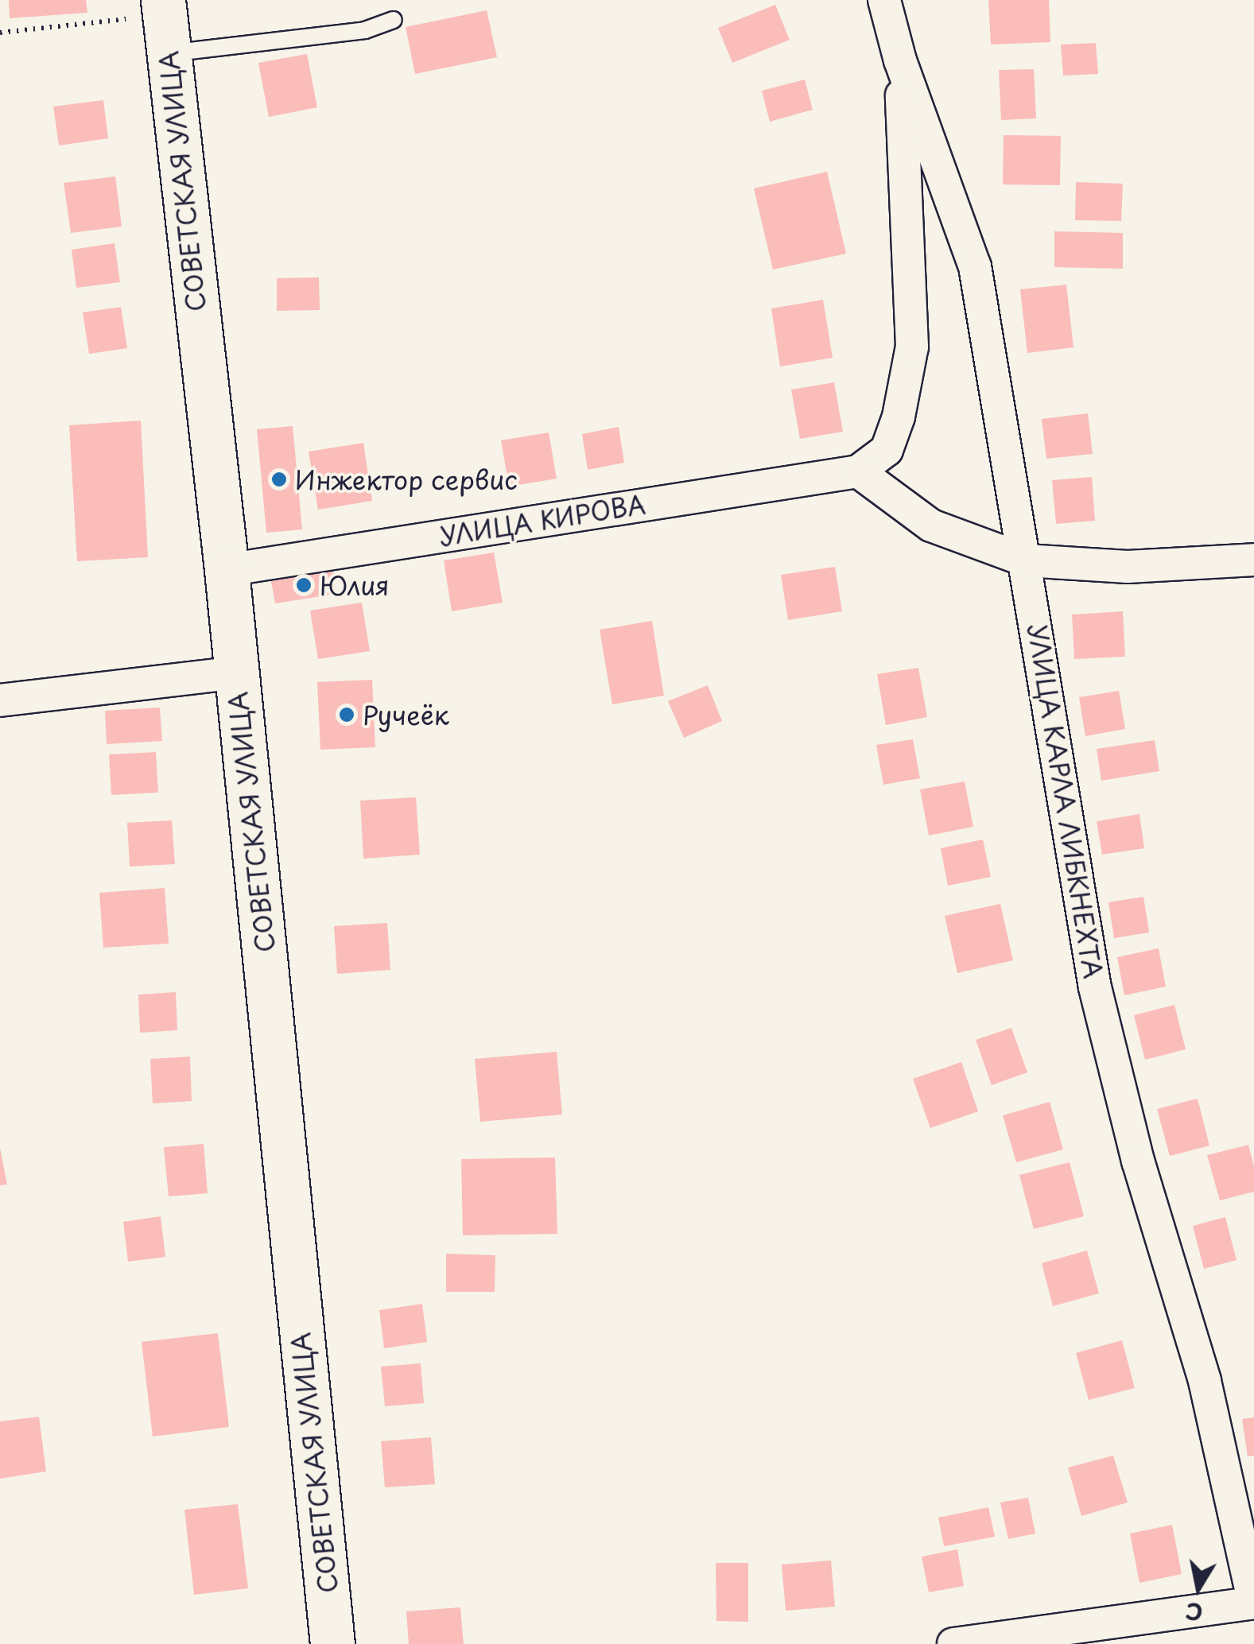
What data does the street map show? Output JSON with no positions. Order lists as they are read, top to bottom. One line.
{"streets":{"main road":["СОВЕТСКАЯ УЛИЦА"],"street":["УЛИЦА КИРОВА","УЛИЦА КАРЛА ЛИБКНЕХТА"]},"crossings":[["СОВЕТСКАЯ УЛИЦА","УЛИЦА КИРОВА"]],"places":["Инжектор сервис","Юлия","Ручеёк"],"north":"bottom"}
